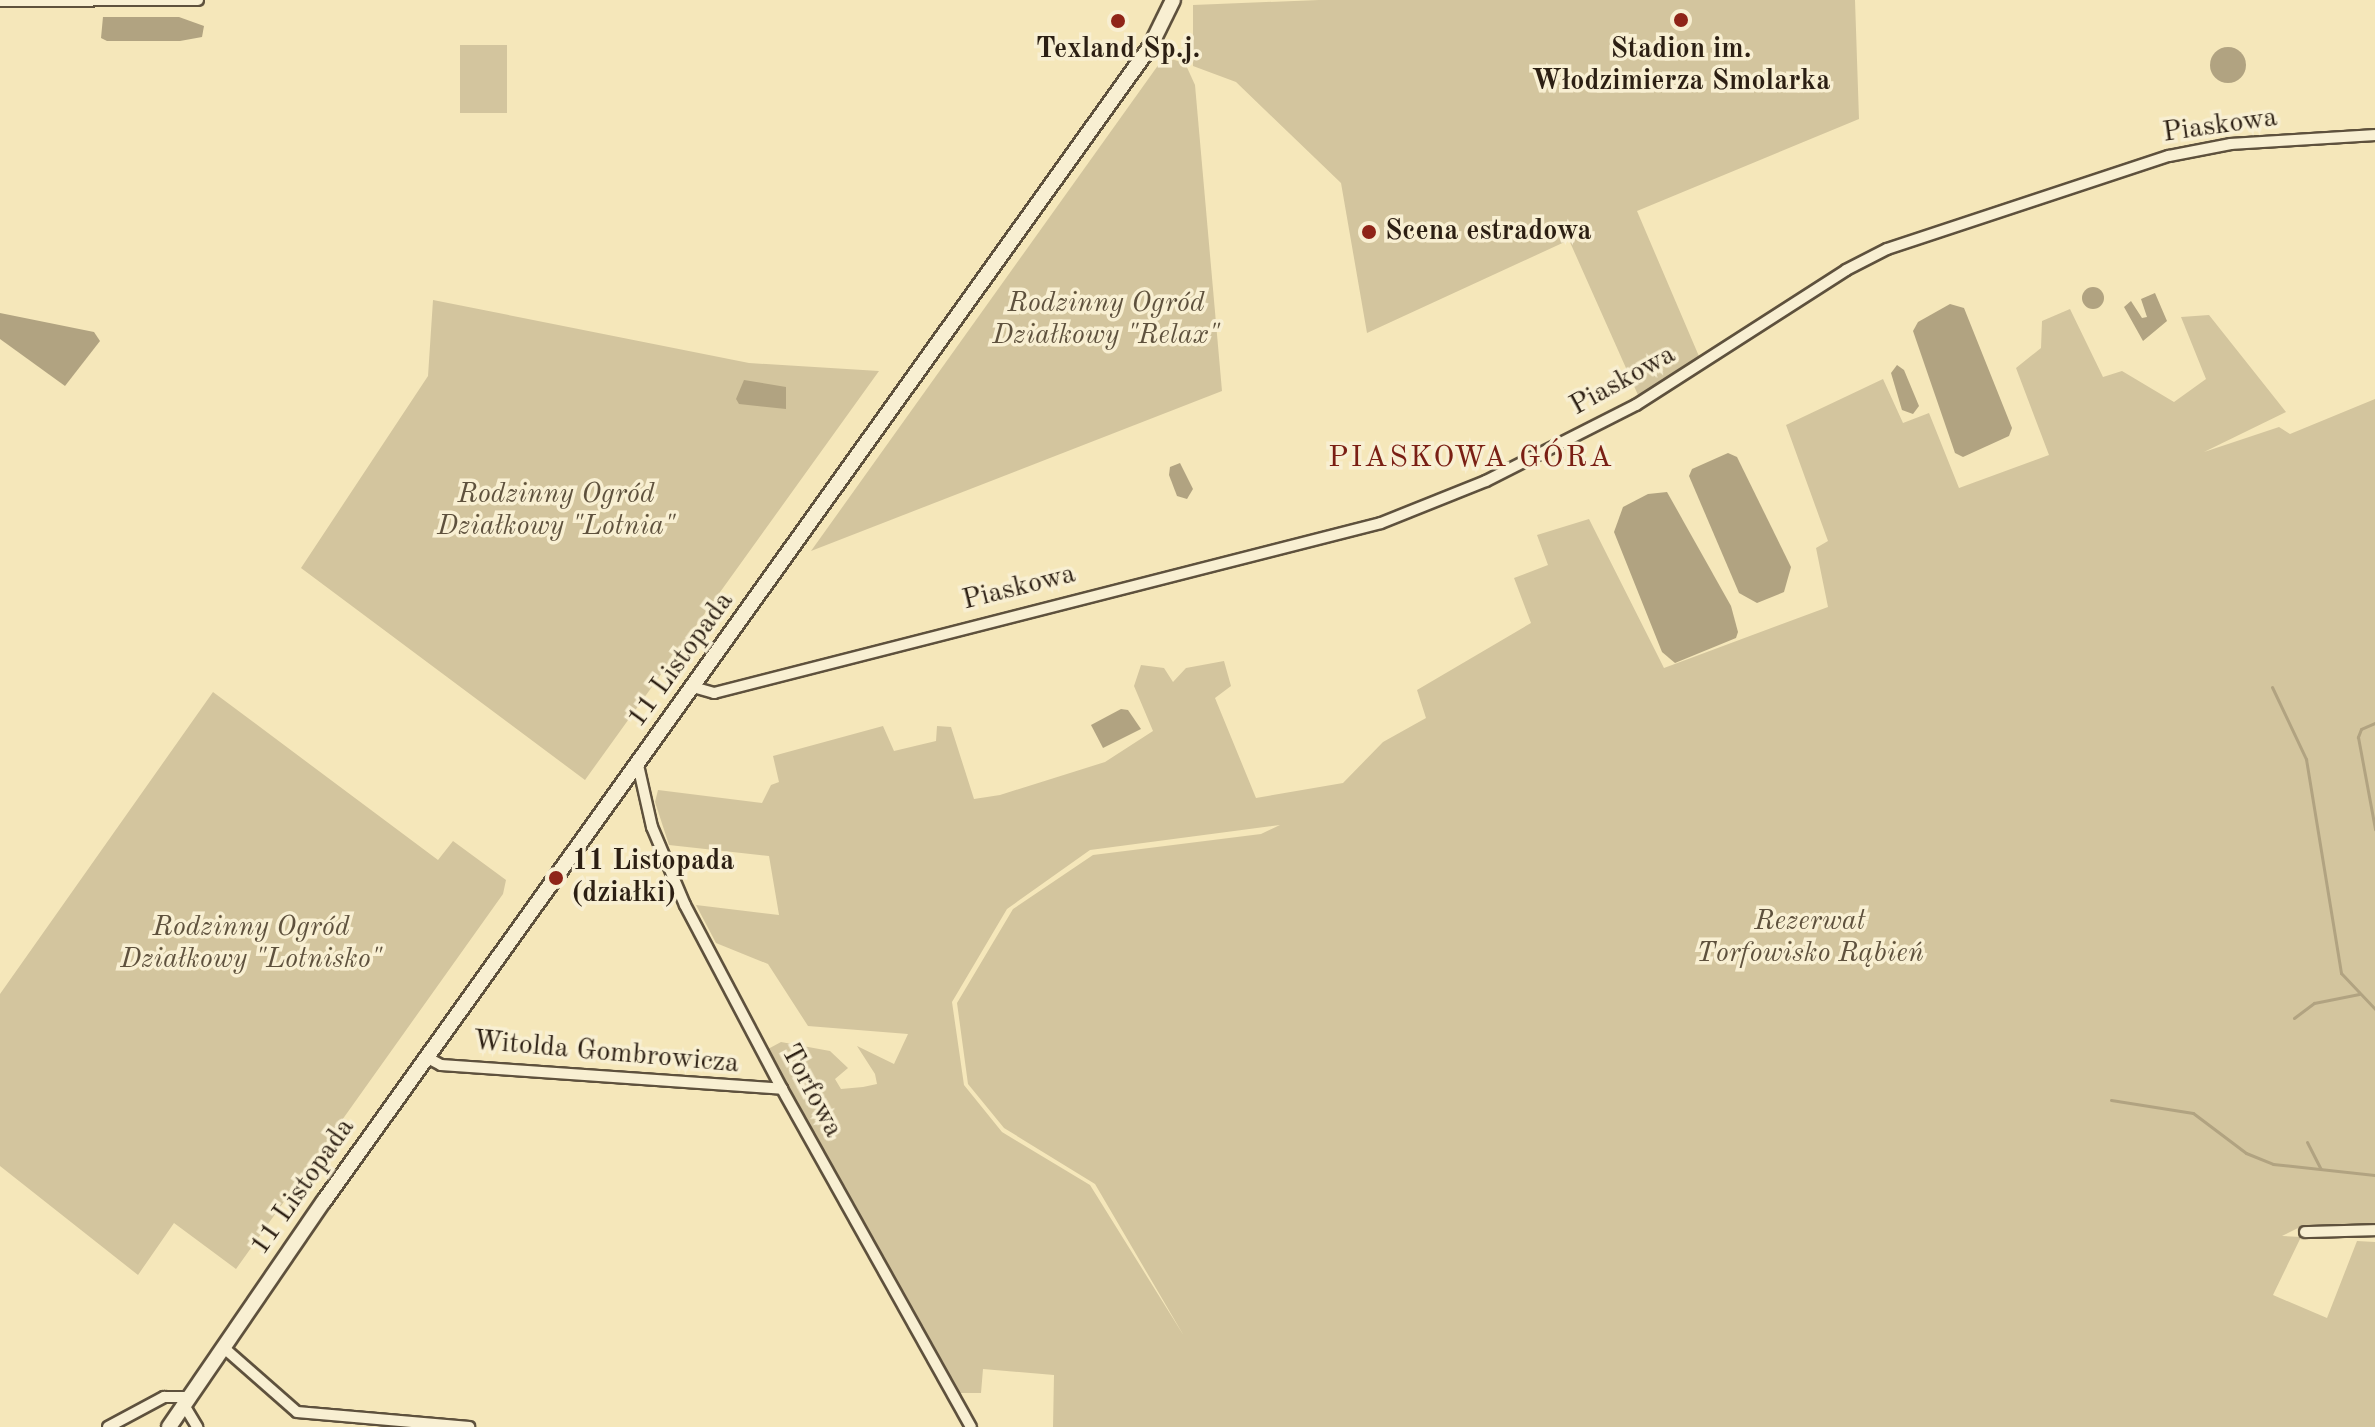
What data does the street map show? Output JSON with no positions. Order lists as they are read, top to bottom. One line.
{"streets":{"street":["Piaskowa","11 Listopada","Witolda Gombrowicza","Torfowa"]},"crossings":[["Piaskowa","11 Listopada"],["11 Listopada","Witolda Gombrowicza"],["11 Listopada","Torfowa"],["Witolda Gombrowicza","Torfowa"]],"districts":["PIASKOWA GÓRA"],"parks":["Rodzinny Ogród Działkowy \"Relax\"","Rodzinny Ogród Działkowy \"Lotnia\"","Rezerwat Torfowisko Rąbień","Rodzinny Ogród Działkowy \"Lotnisko\""],"places":["Stadion im. Włodzimierza Smolarka","Texland Sp.j.","Scena estradowa","11 Listopada (działki)"]}
